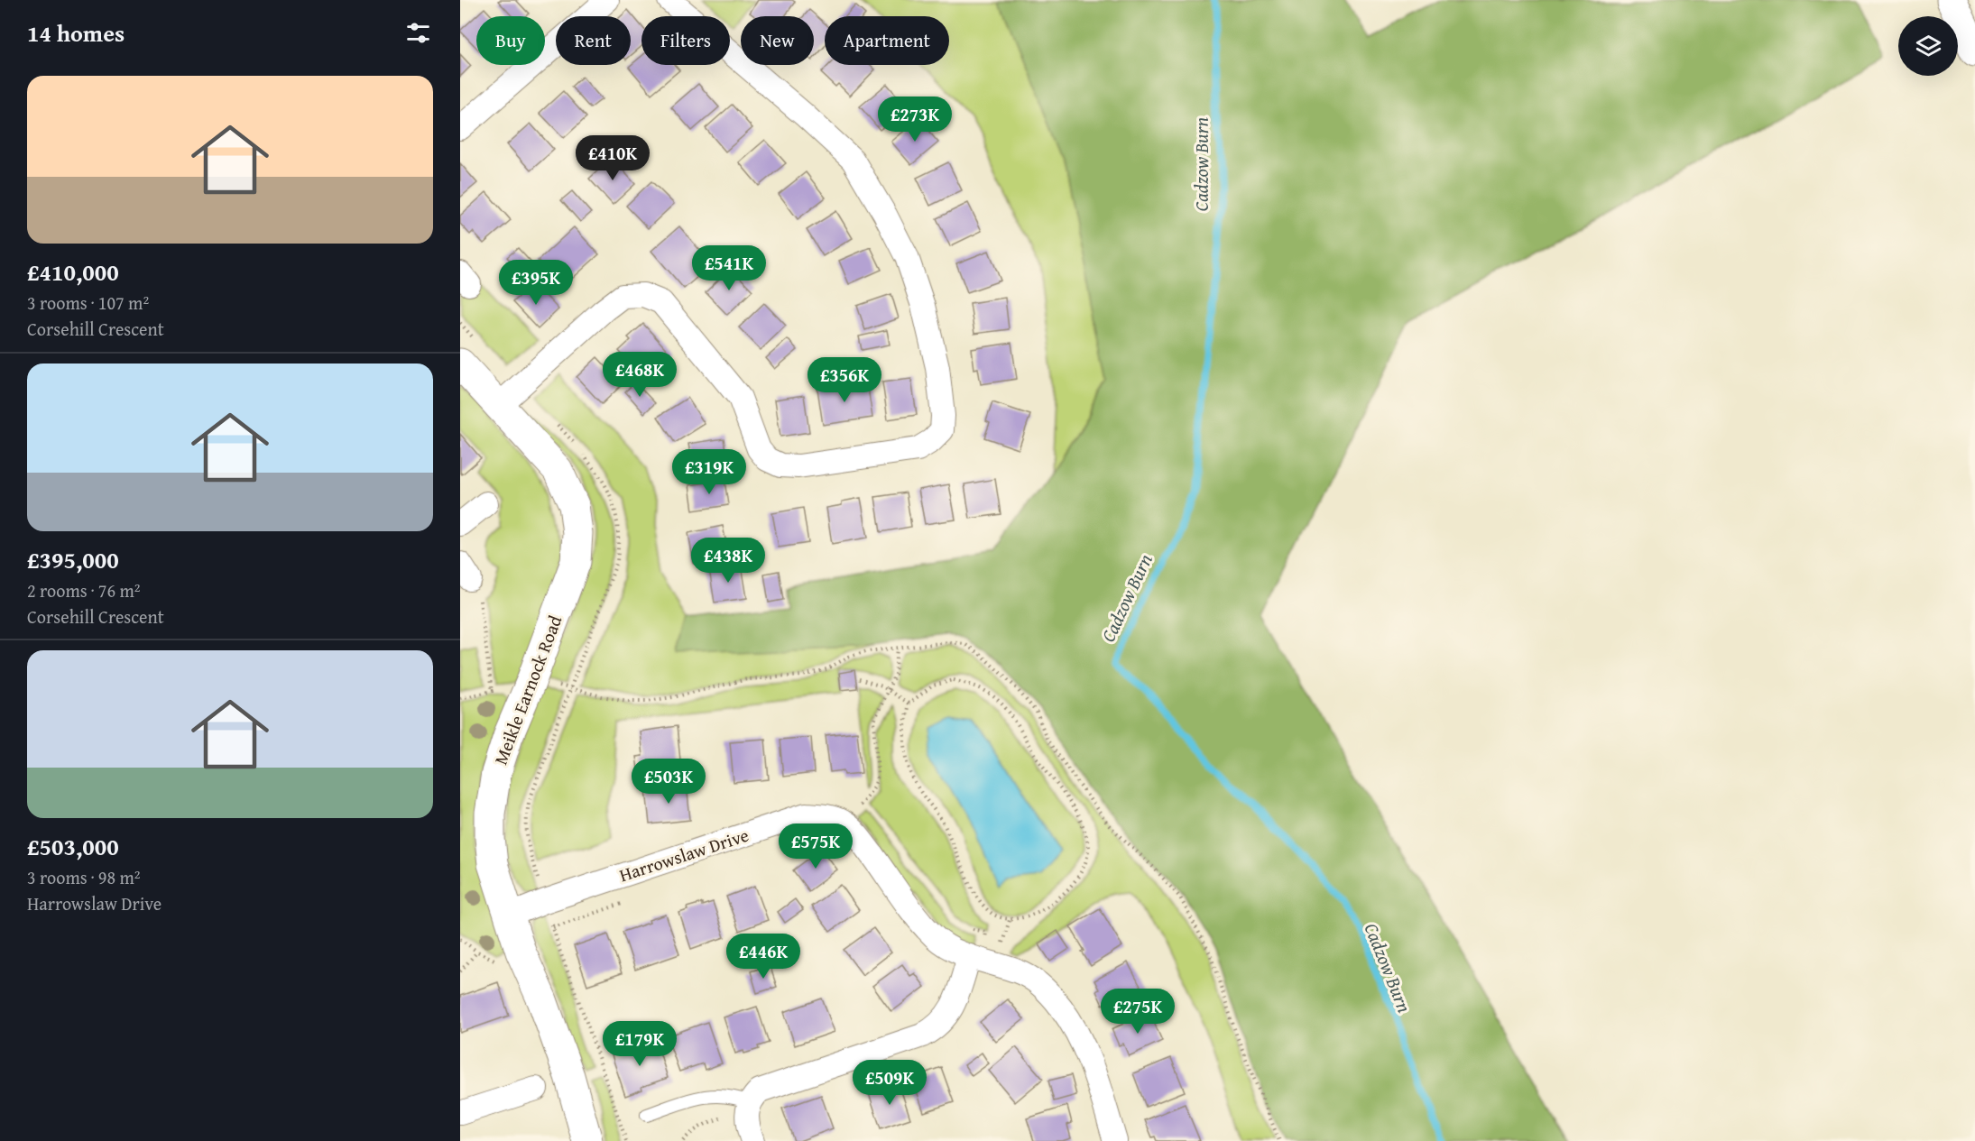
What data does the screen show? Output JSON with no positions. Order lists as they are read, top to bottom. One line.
{"streets":{"street":["Meikle Earnock Road","Harrowslaw Drive"]},"crossings":[["Meikle Earnock Road","Harrowslaw Drive"]],"water":["Cadzow Burn"],"page":{"heading":"14 homes","chip":["Buy","Rent","Filters","New","Apartment"],"list":[{"name":"£410,000","note":"3 rooms · 107 m² · Corsehill Crescent"},{"name":"£395,000","note":"2 rooms · 76 m² · Corsehill Crescent"},{"name":"£503,000","note":"3 rooms · 98 m² · Harrowslaw Drive"}],"price":["£273K","£410K","£541K","£395K","£468K","£356K","£319K","£438K","£503K","£575K","£446K","£275K","£179K","£509K"]}}
